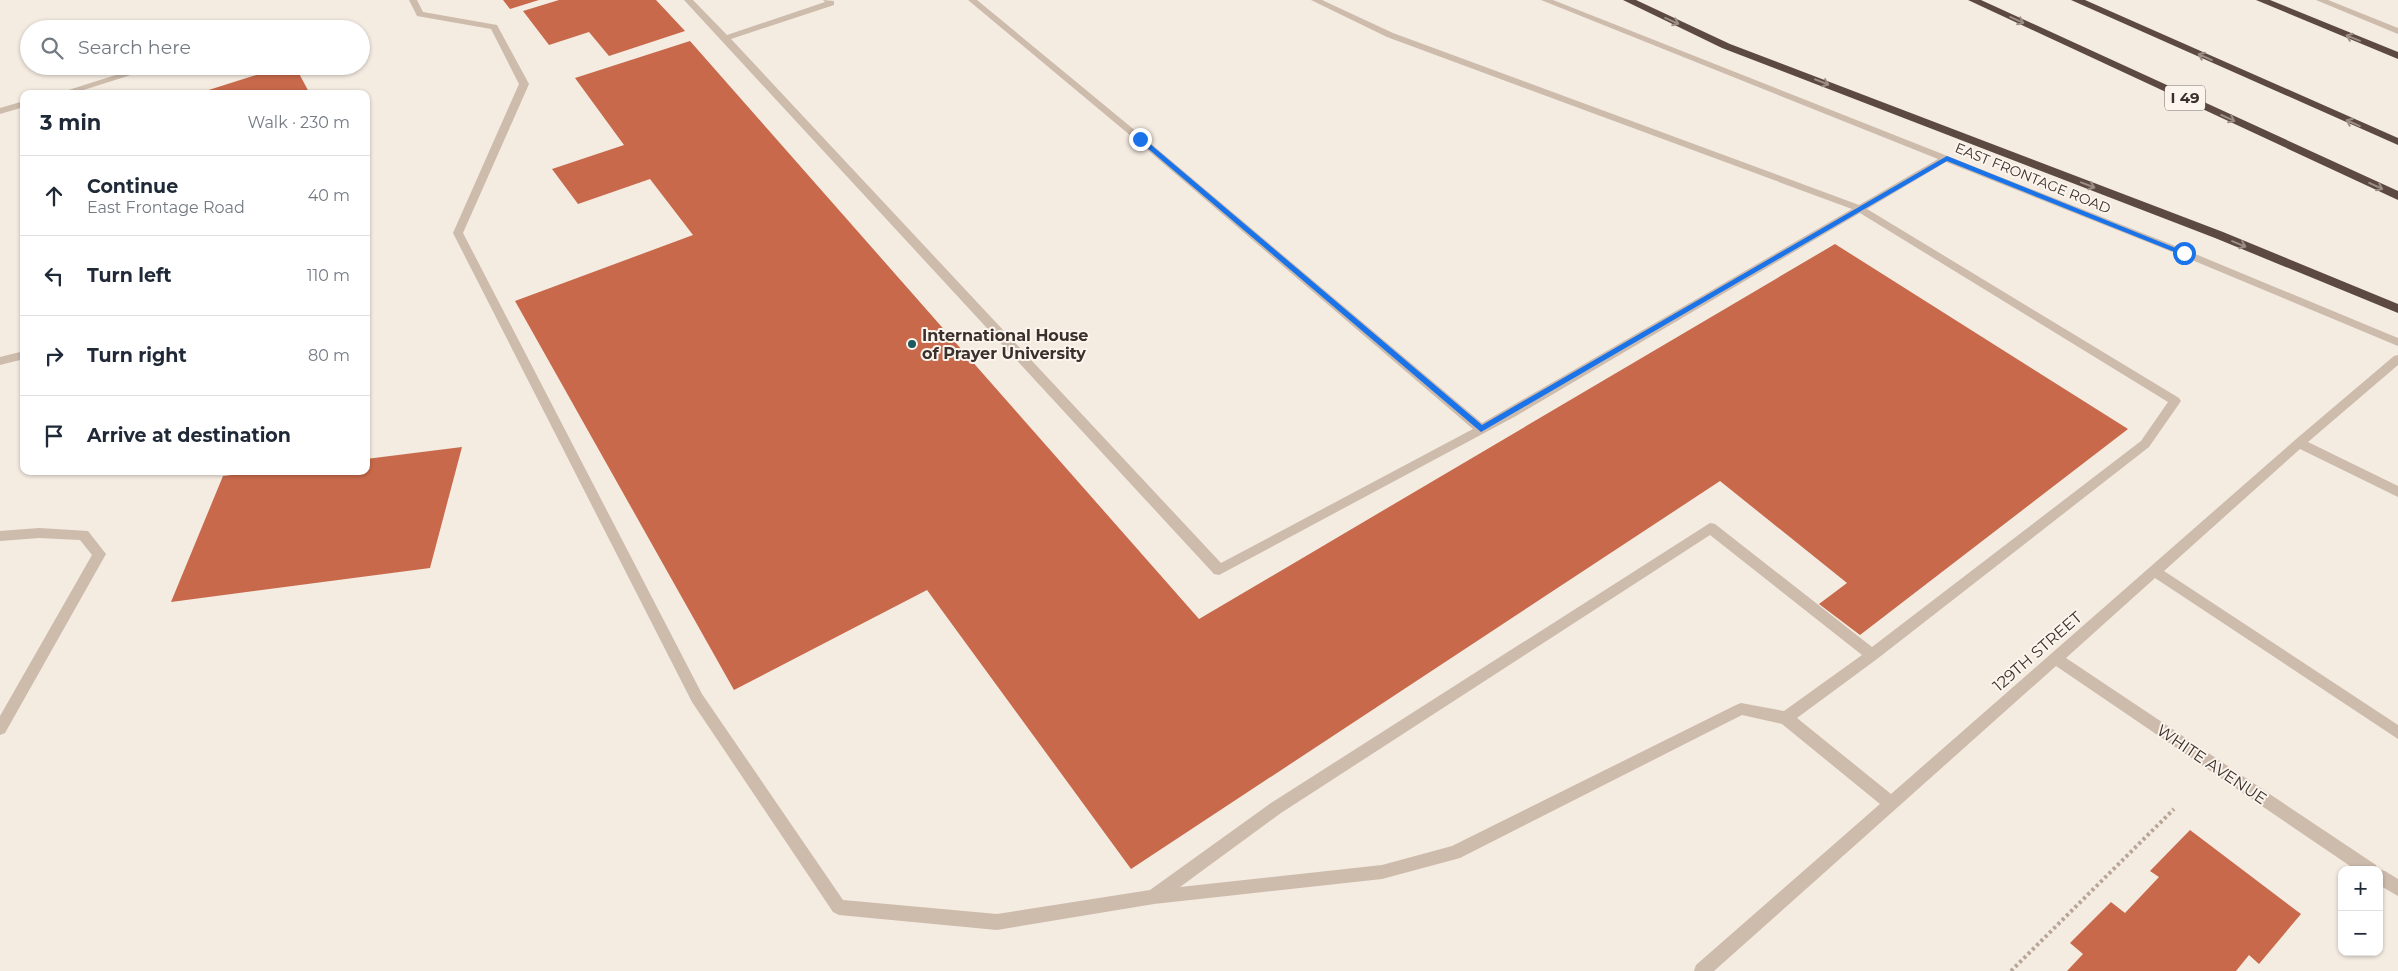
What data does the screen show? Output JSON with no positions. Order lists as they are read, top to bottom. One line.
{"streets":{"highway":["I 49"],"street":["EAST FRONTAGE ROAD","129TH STREET","WHITE AVENUE"]},"crossings":[["129TH STREET","WHITE AVENUE"]],"places":["International House of Prayer University"],"page":{"search":"Search here","heading":["3 min","Walk · 230 m"],"list":[["Continue","East Frontage Road","40 m"],["Turn left","110 m"],["Turn right","80 m"],"Arrive at destination"],"map_buttons":["+","−"]}}
